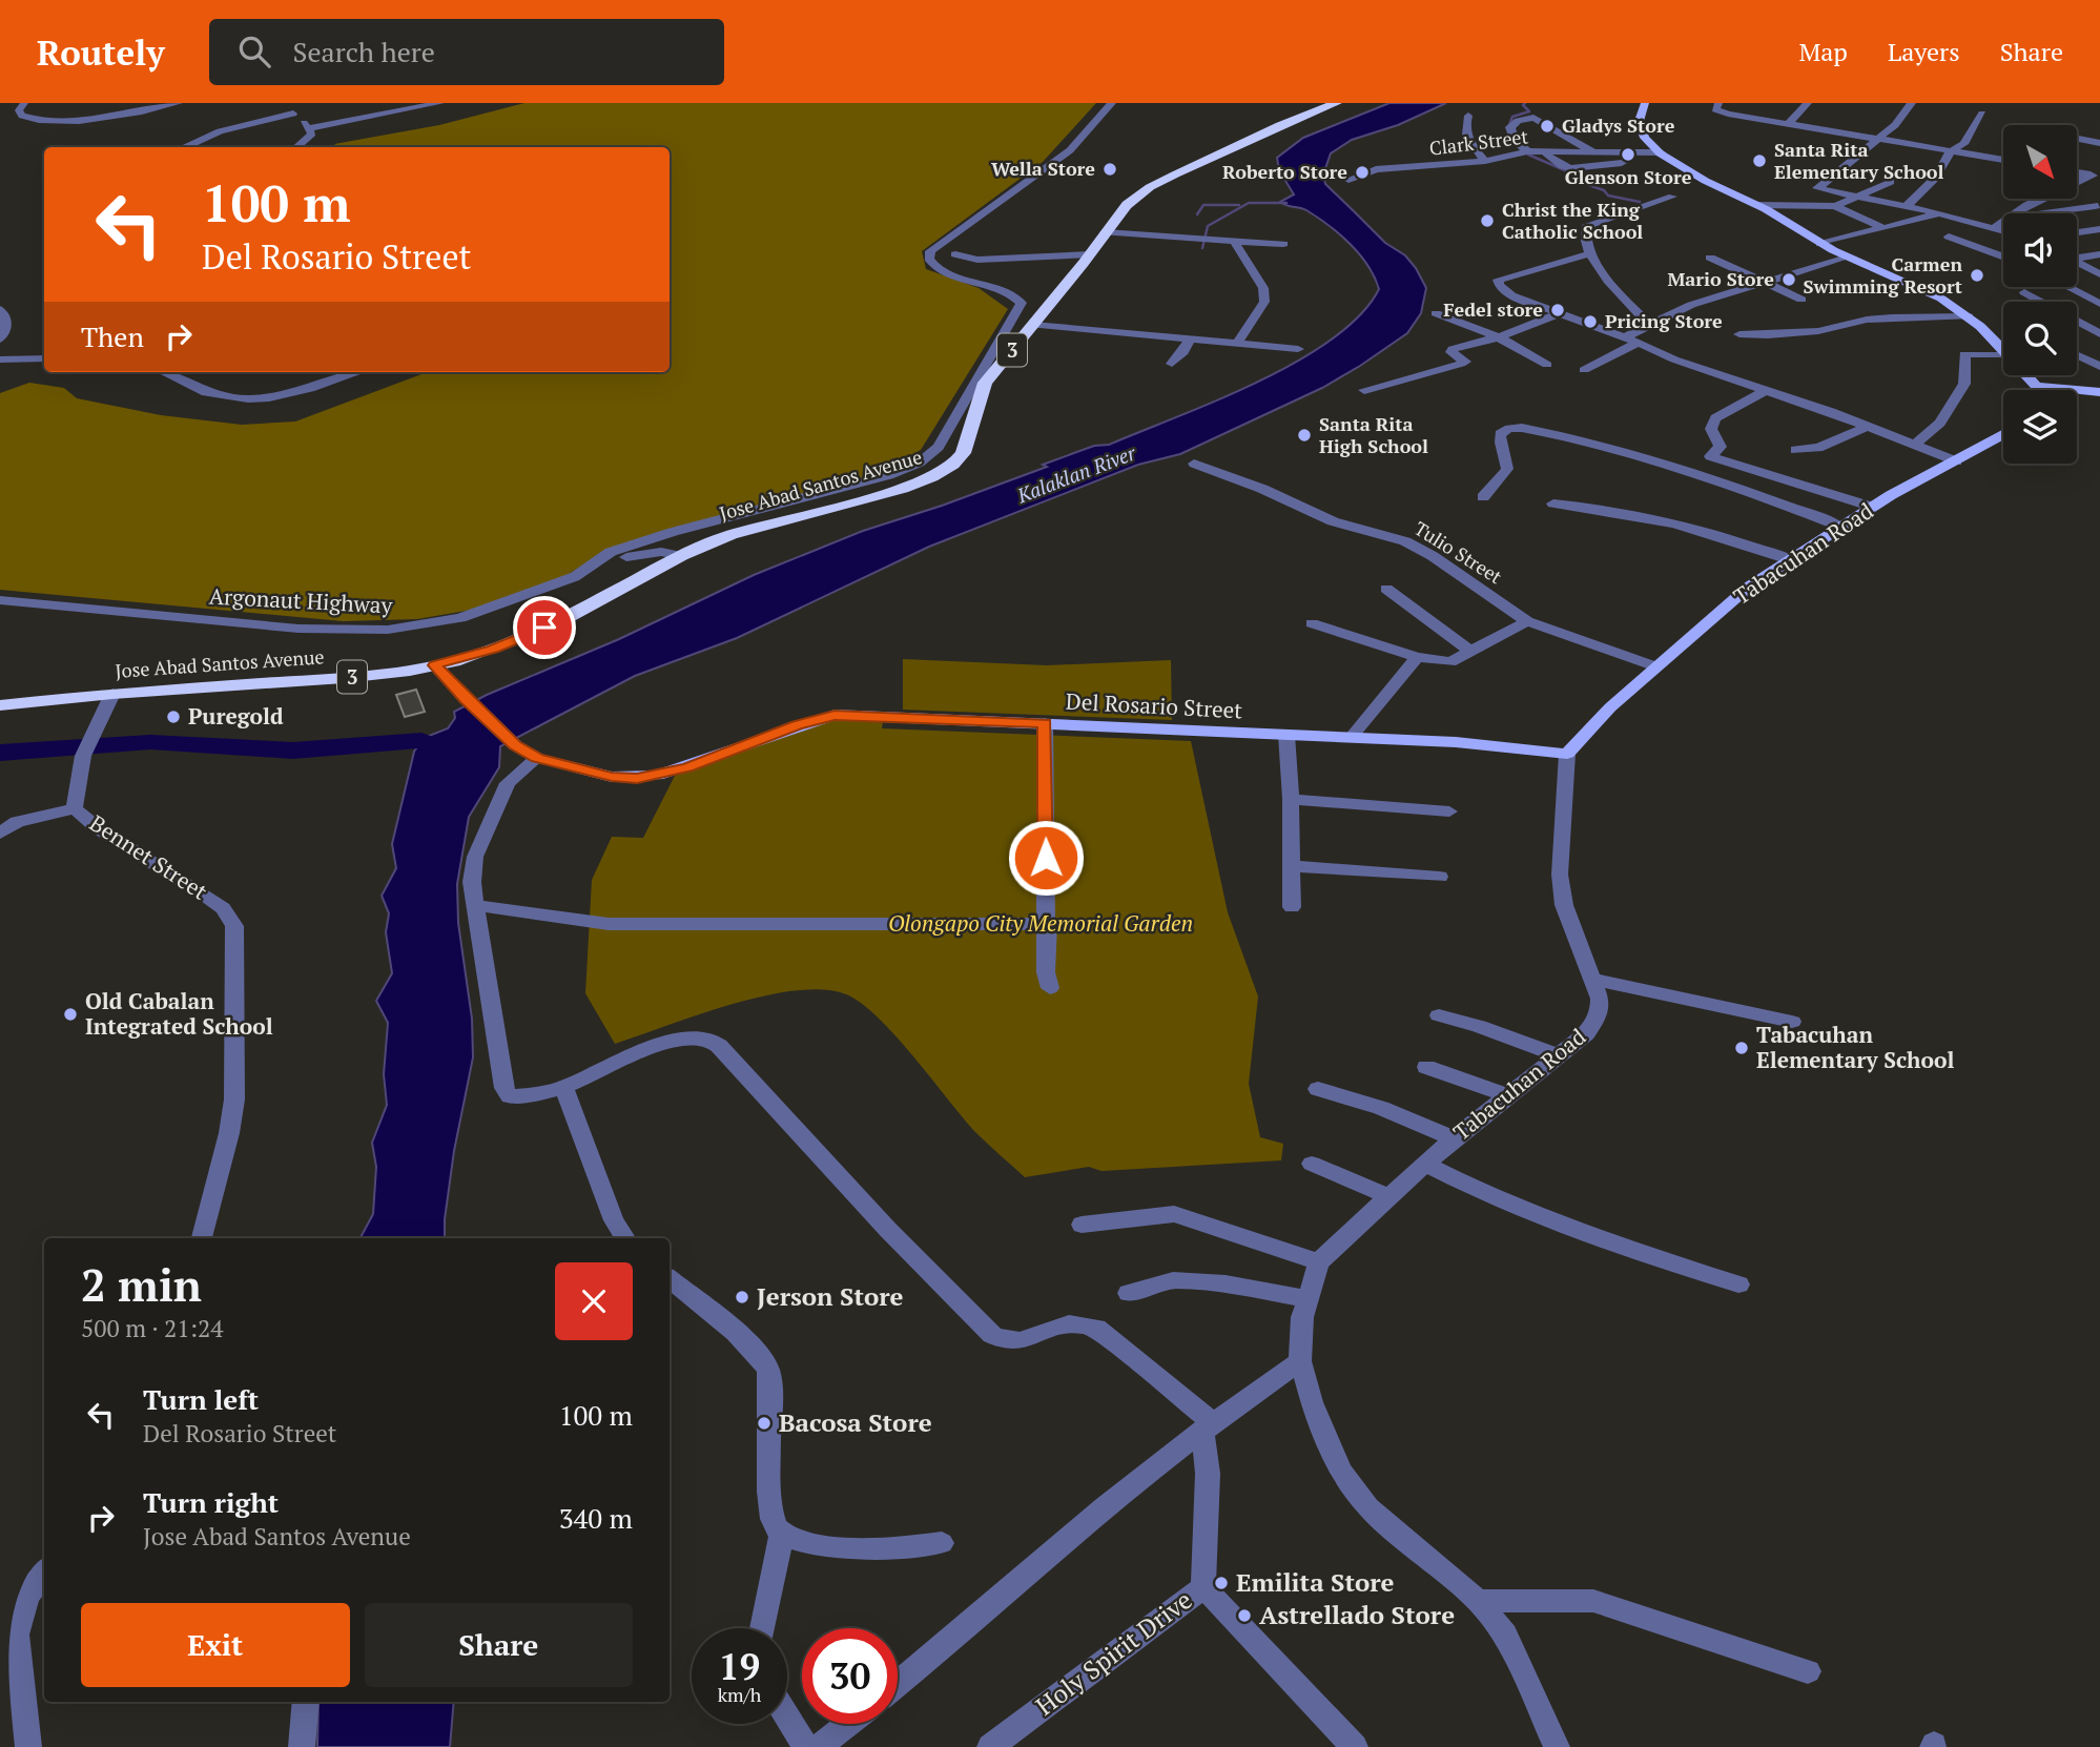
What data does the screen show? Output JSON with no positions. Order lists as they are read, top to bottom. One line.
{"streets":{"highway":["3","Jose Abad Santos Avenue"],"main road":["Tabacuhan Road","Del Rosario Street"],"street":["Clark Street","Tulio Street","Argonaut Highway","Bennet Street","Holy Spirit Drive"]},"crossings":[["Jose Abad Santos Avenue","Argonaut Highway"],["Jose Abad Santos Avenue","Del Rosario Street"],["Jose Abad Santos Avenue","Bennet Street"],["Tulio Street","Tabacuhan Road"],["Tabacuhan Road","Del Rosario Street"]],"water":["Kalaklan River"],"parks":["Olongapo City Memorial Garden"],"places":["Gladys Store","Glenson Store","Santa Rita Elementary School","Wella Store","Roberto Store","Christ the King Catholic School","Carmen Swimming Resort","Mario Store","Fedel store","Pricing Store","Santa Rita High School","Puregold","Old Cabalan Integrated School","Tabacuhan Elementary School","Jerson Store","Bacosa Store","Emilita Store","Astrellado Store"],"north":"bottom right","page":{"header":"Routely","search":"Search here","nav":["Map","Layers","Share"],"turn":["100 m","Del Rosario Street"],"then":"Then","heading":["2 min","500 m · 21:24"],"list":[{"name":"Turn left","note":"Del Rosario Street","value":"100 m"},{"name":"Turn right","note":"Jose Abad Santos Avenue","value":"340 m"}],"buttons":["Exit","Share"],"speed":"19 km/h","limit":"30"}}
